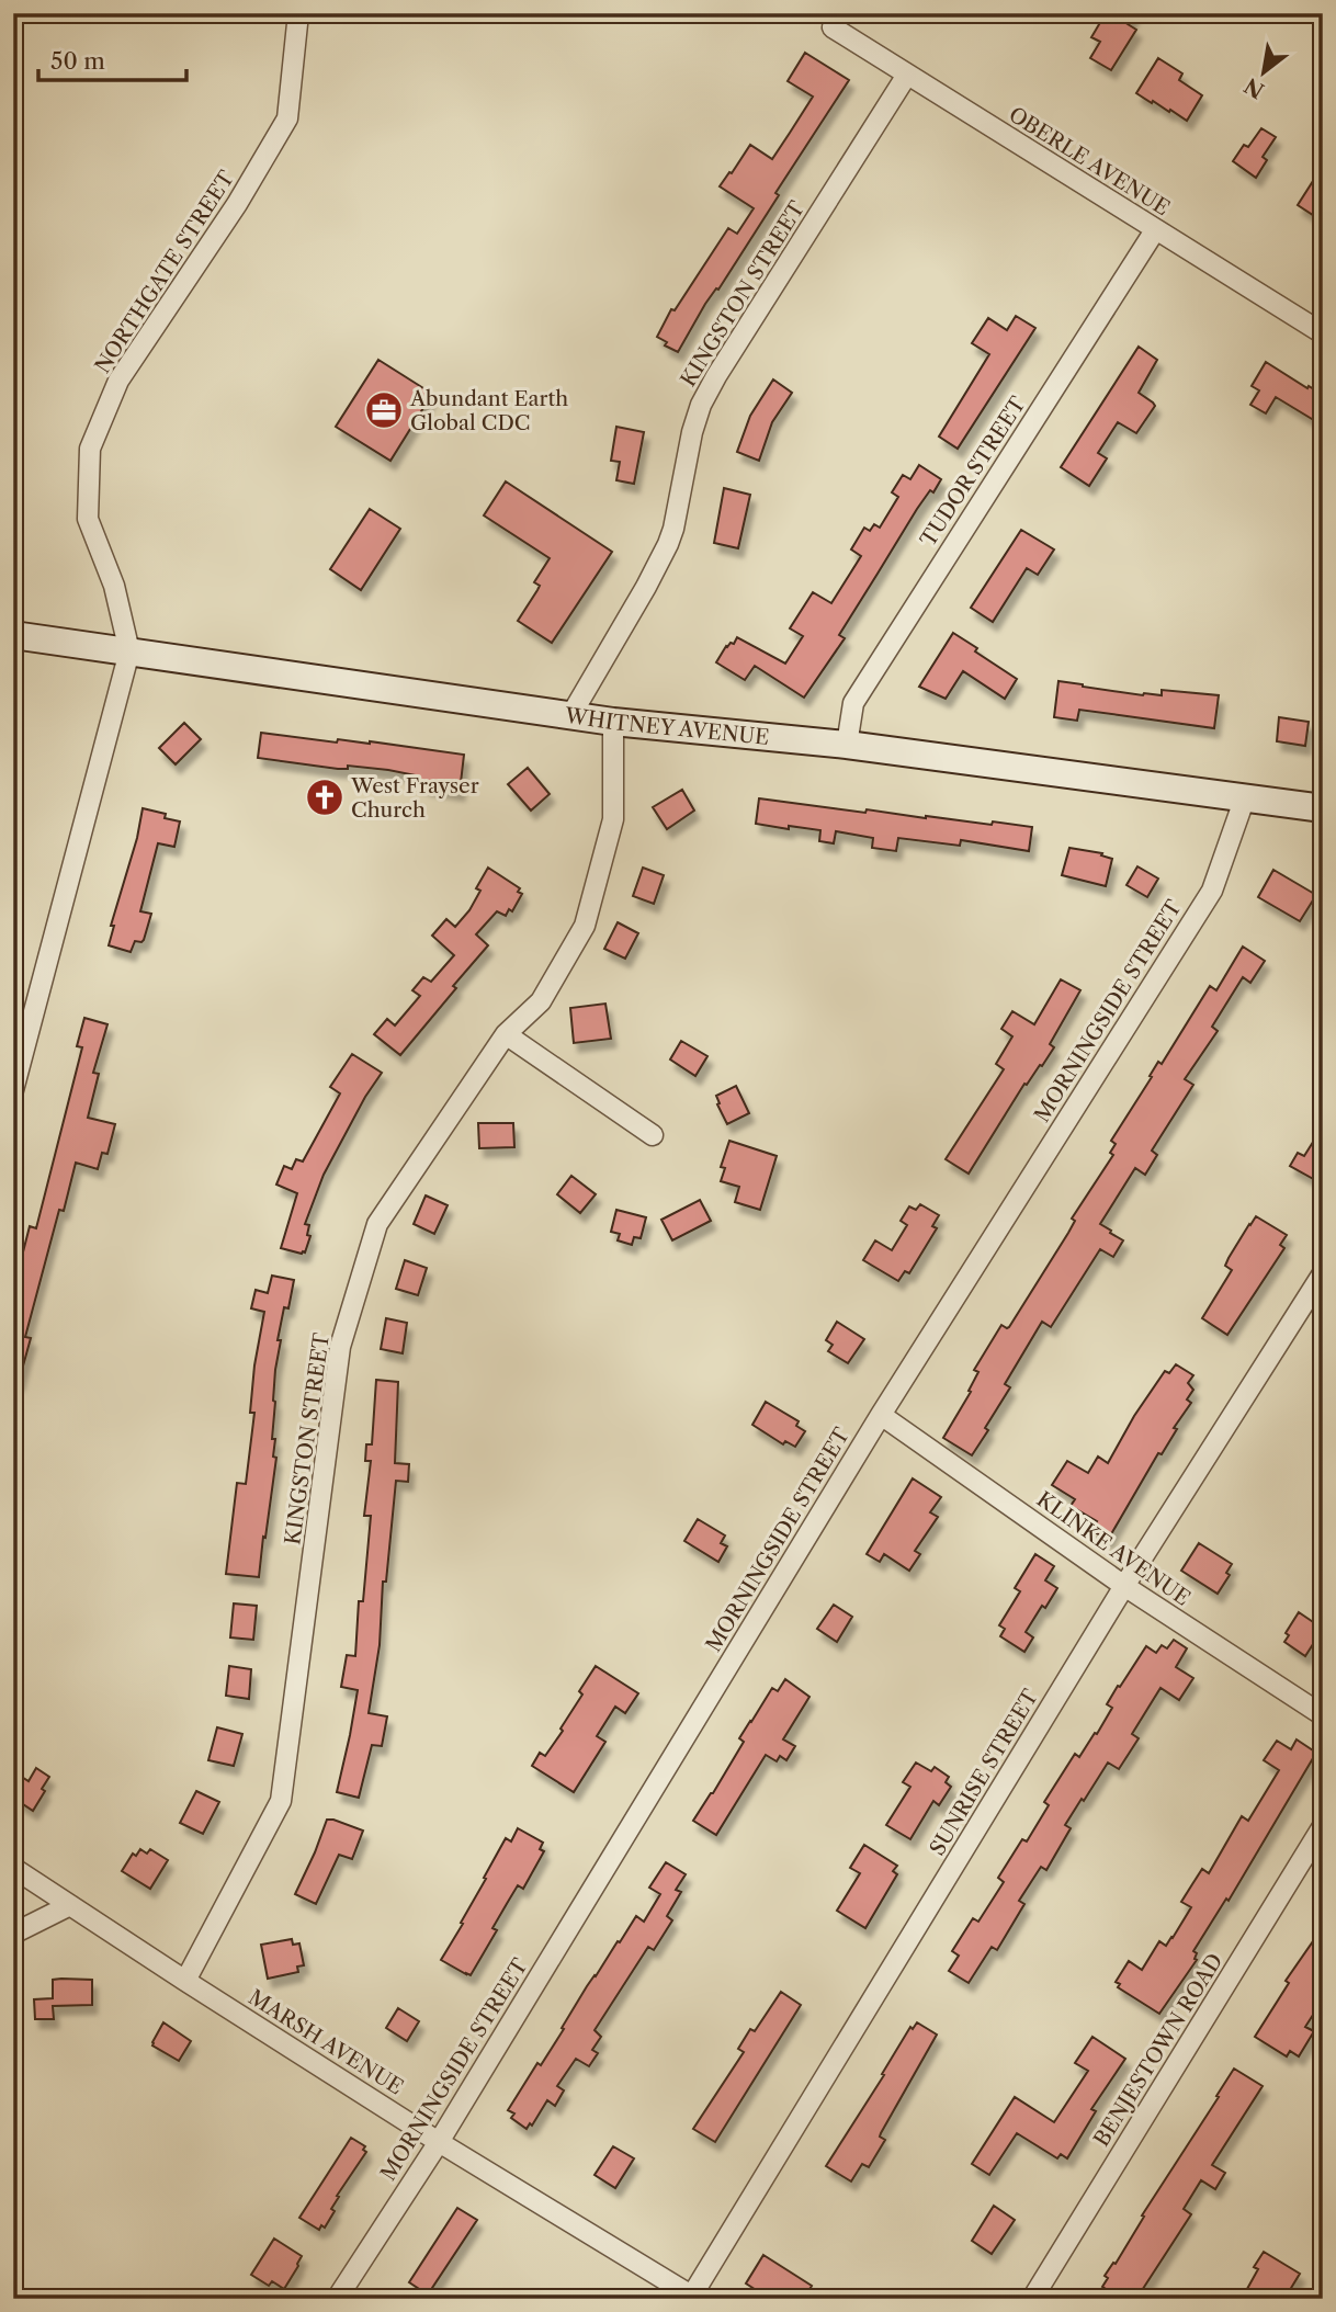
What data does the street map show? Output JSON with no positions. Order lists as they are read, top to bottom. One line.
{"streets":{"main road":["WHITNEY AVENUE"],"street":["OBERLE AVENUE","NORTHGATE STREET","KINGSTON STREET","TUDOR STREET","MORNINGSIDE STREET","KLINKE AVENUE","SUNRISE STREET","MARSH AVENUE","BENJESTOWN ROAD"]},"crossings":[["OBERLE AVENUE","KINGSTON STREET"],["OBERLE AVENUE","TUDOR STREET"],["NORTHGATE STREET","WHITNEY AVENUE"],["KINGSTON STREET","WHITNEY AVENUE"],["KINGSTON STREET","MARSH AVENUE"],["TUDOR STREET","WHITNEY AVENUE"],["WHITNEY AVENUE","MORNINGSIDE STREET"],["MORNINGSIDE STREET","KLINKE AVENUE"],["MORNINGSIDE STREET","MARSH AVENUE"],["KLINKE AVENUE","SUNRISE STREET"],["SUNRISE STREET","MARSH AVENUE"]],"places":{"office":["Abundant Earth Global CDC"],"church":["West Frayser Church"]},"scale_bar":"50 m","north":"bottom left"}
